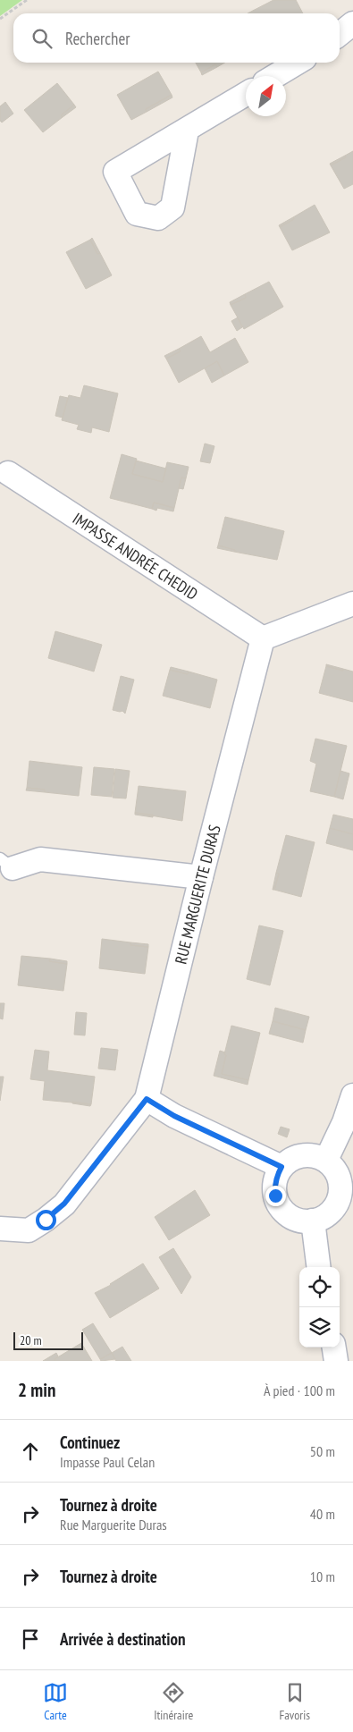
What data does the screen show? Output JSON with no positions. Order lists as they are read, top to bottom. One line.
{"streets":{"street":["IMPASSE ANDRÉE CHEDID","RUE MARGUERITE DURAS"]},"crossings":[["IMPASSE ANDRÉE CHEDID","RUE MARGUERITE DURAS"]],"scale_bar":"20 m","north":"top right","page":{"search":"Rechercher","scale":"20 m","heading":["2 min","À pied · 100 m"],"list":[["Continuez","Impasse Paul Celan","50 m"],["Tournez à droite","Rue Marguerite Duras","40 m"],["Tournez à droite","10 m"],"Arrivée à destination"],"nav":["Carte","Itinéraire","Favoris"]}}
